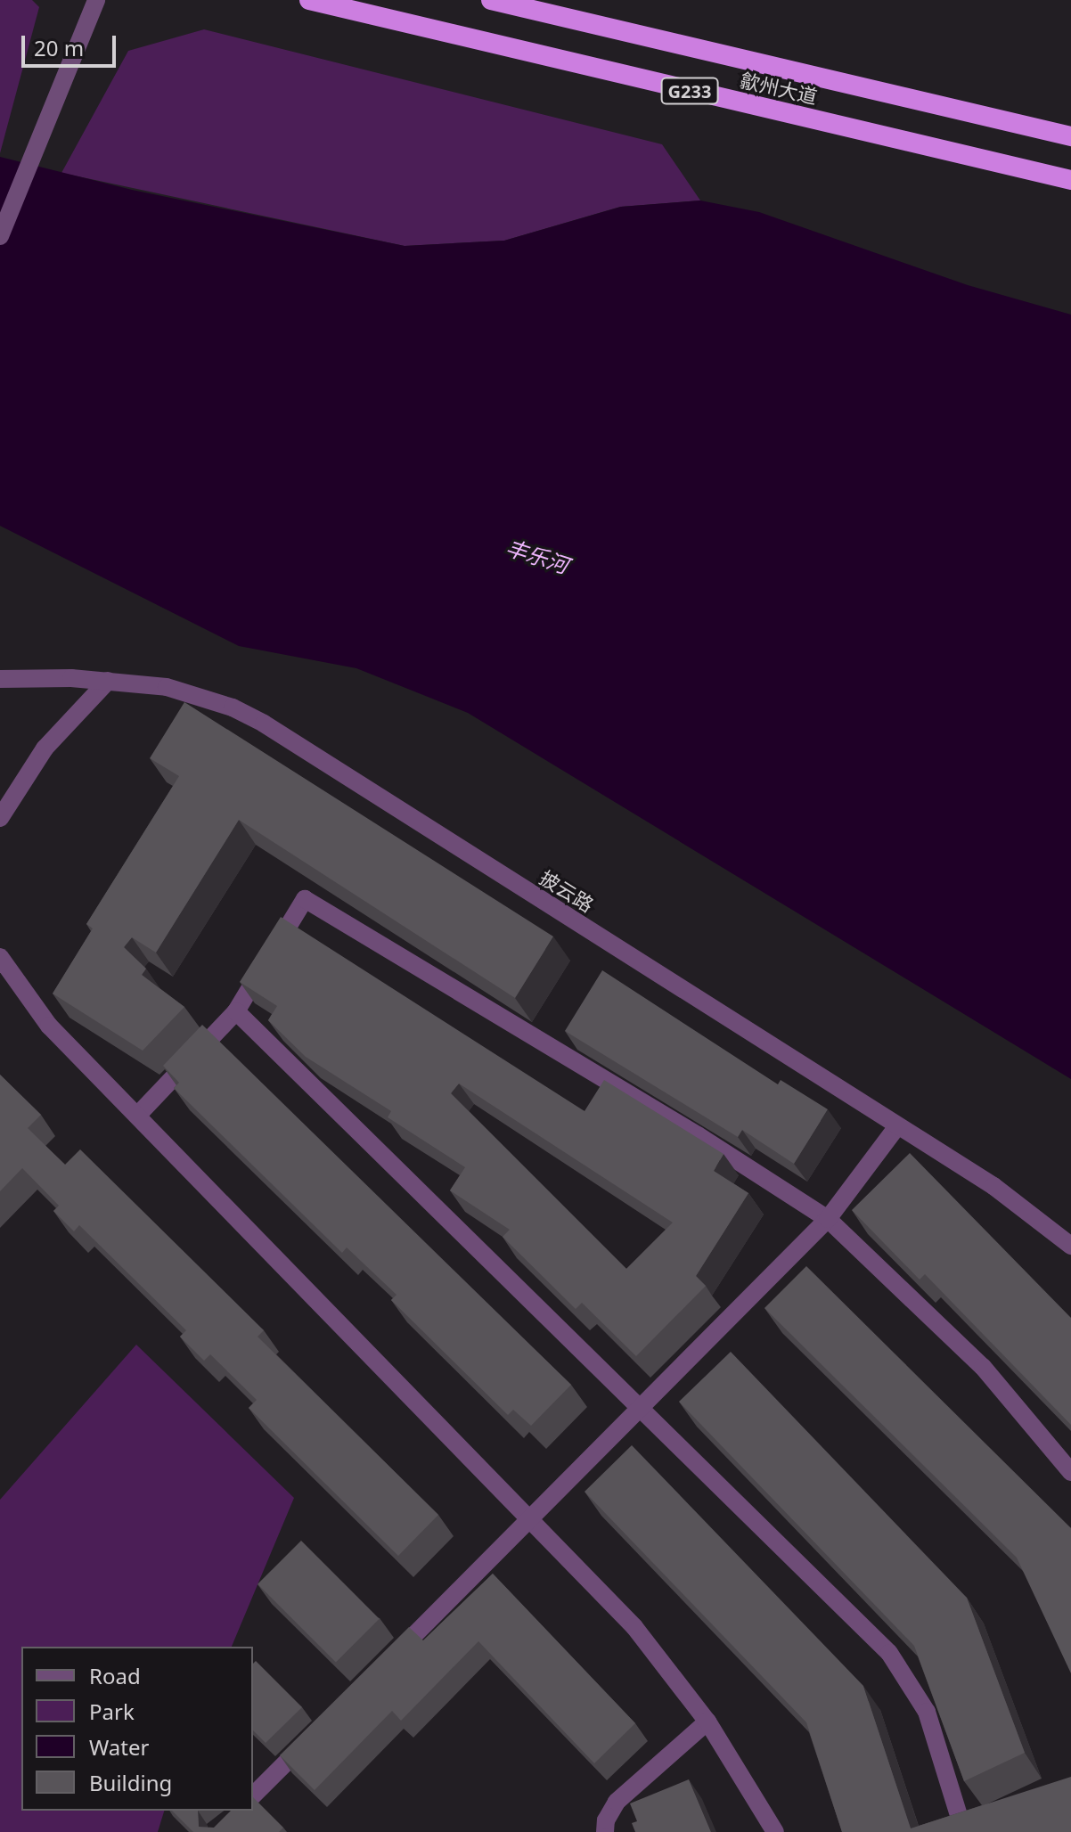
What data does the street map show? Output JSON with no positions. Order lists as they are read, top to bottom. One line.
{"streets":{"highway":["歙州大道","G233"],"street":["披云路"]},"water":["丰乐河"],"legend":["Road","Park","Water","Building"],"scale_bar":"20 m"}
